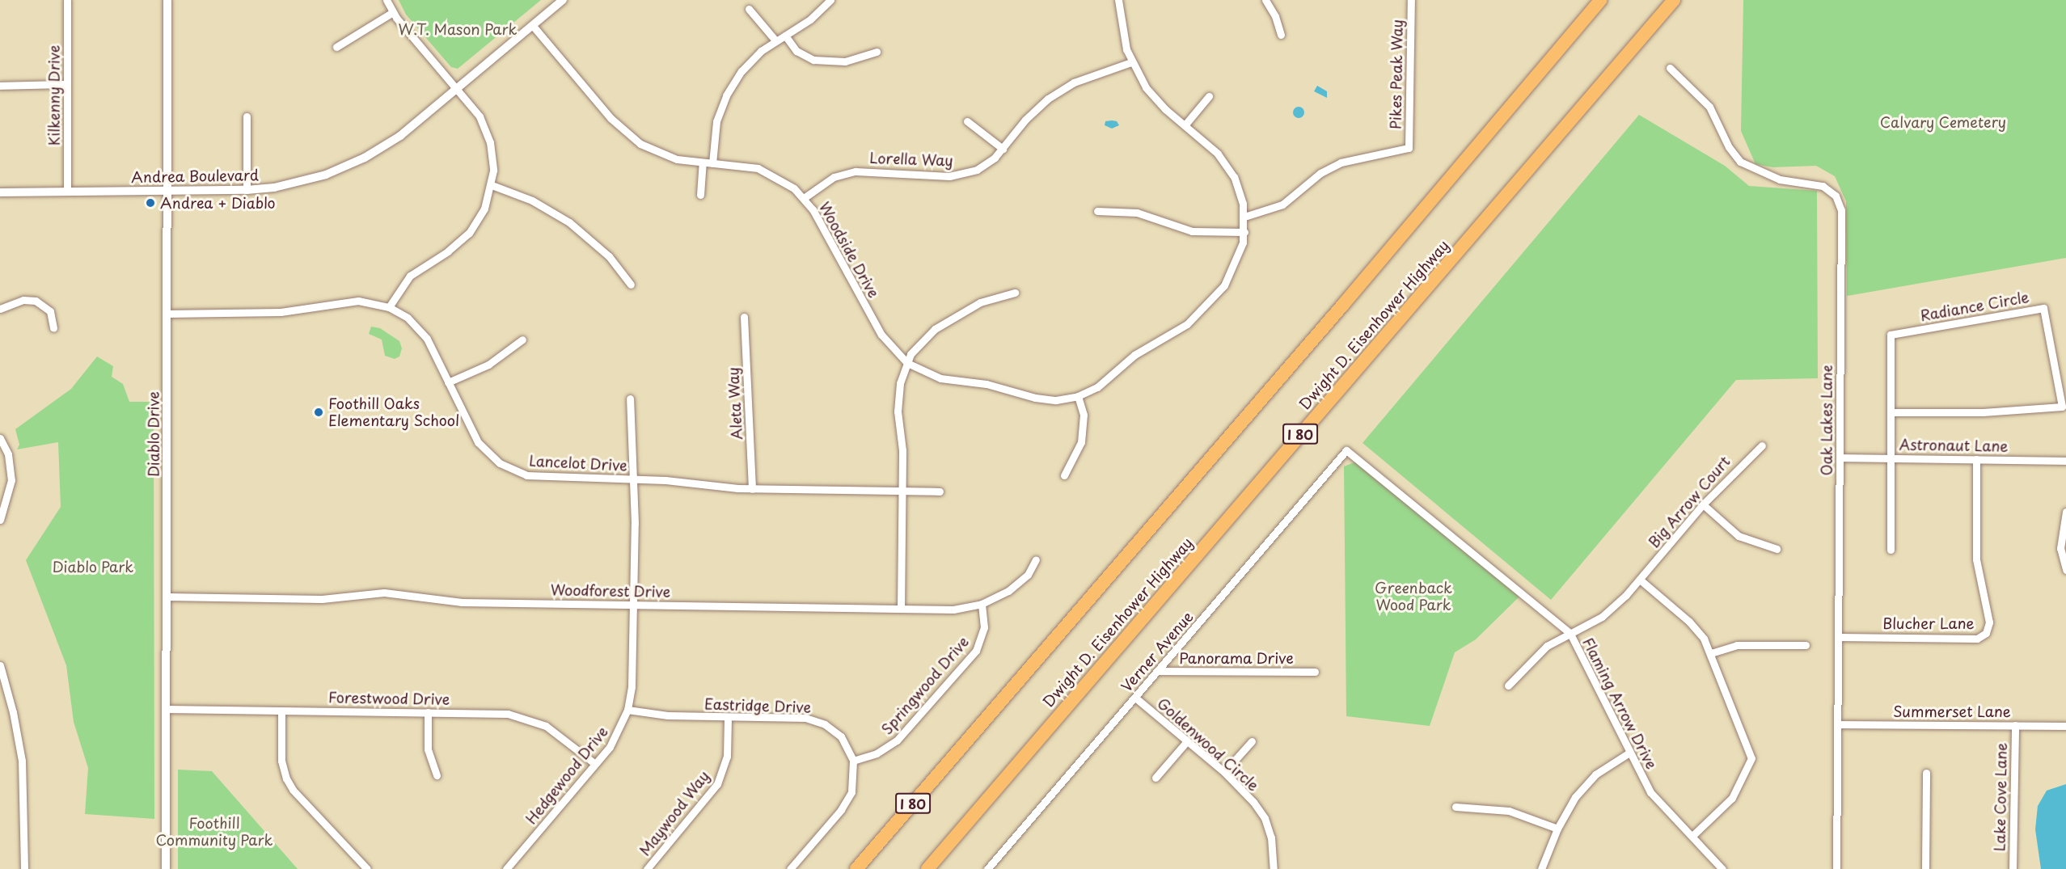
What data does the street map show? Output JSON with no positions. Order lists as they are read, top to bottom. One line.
{"streets":{"highway":["Dwight D. Eisenhower Highway","I 80"],"street":["Pikes Peak Way","Kilkenny Drive","Lorella Way","Andrea Boulevard","Woodside Drive","Radiance Circle","Aleta Way","Oak Lakes Lane","Diablo Drive","Astronaut Lane","Lancelot Drive","Big Arrow Court","Woodforest Drive","Blucher Lane","Verner Avenue","Panorama Drive","Springwood Drive","Forestwood Drive","Flaming Arrow Drive","Eastridge Drive","Summerset Lane","Goldenwood Circle","Hedgewood Drive","Lake Cove Lane","Maywood Way"]},"crossings":[["Kilkenny Drive","Andrea Boulevard"],["Lorella Way","Woodside Drive"],["Andrea Boulevard","Woodside Drive"],["Andrea Boulevard","Diablo Drive"],["Radiance Circle","Astronaut Lane"],["Aleta Way","Lancelot Drive"],["Oak Lakes Lane","Astronaut Lane"],["Oak Lakes Lane","Blucher Lane"],["Oak Lakes Lane","Summerset Lane"],["Diablo Drive","Lancelot Drive"],["Diablo Drive","Woodforest Drive"],["Diablo Drive","Forestwood Drive"],["Astronaut Lane","Blucher Lane"],["Lancelot Drive","Hedgewood Drive"],["Big Arrow Court","Flaming Arrow Drive"],["Woodforest Drive","Springwood Drive"],["Woodforest Drive","Hedgewood Drive"],["Verner Avenue","Panorama Drive"],["Verner Avenue","Flaming Arrow Drive"],["Verner Avenue","Goldenwood Circle"],["Springwood Drive","Eastridge Drive"],["Forestwood Drive","Hedgewood Drive"],["Eastridge Drive","Hedgewood Drive"],["Eastridge Drive","Maywood Way"],["Summerset Lane","Lake Cove Lane"]],"parks":["W.T. Mason Park","Calvary Cemetery","Diablo Park","Greenback Wood Park","Foothill Community Park"],"places":["Andrea + Diablo","Foothill Oaks Elementary School"]}
